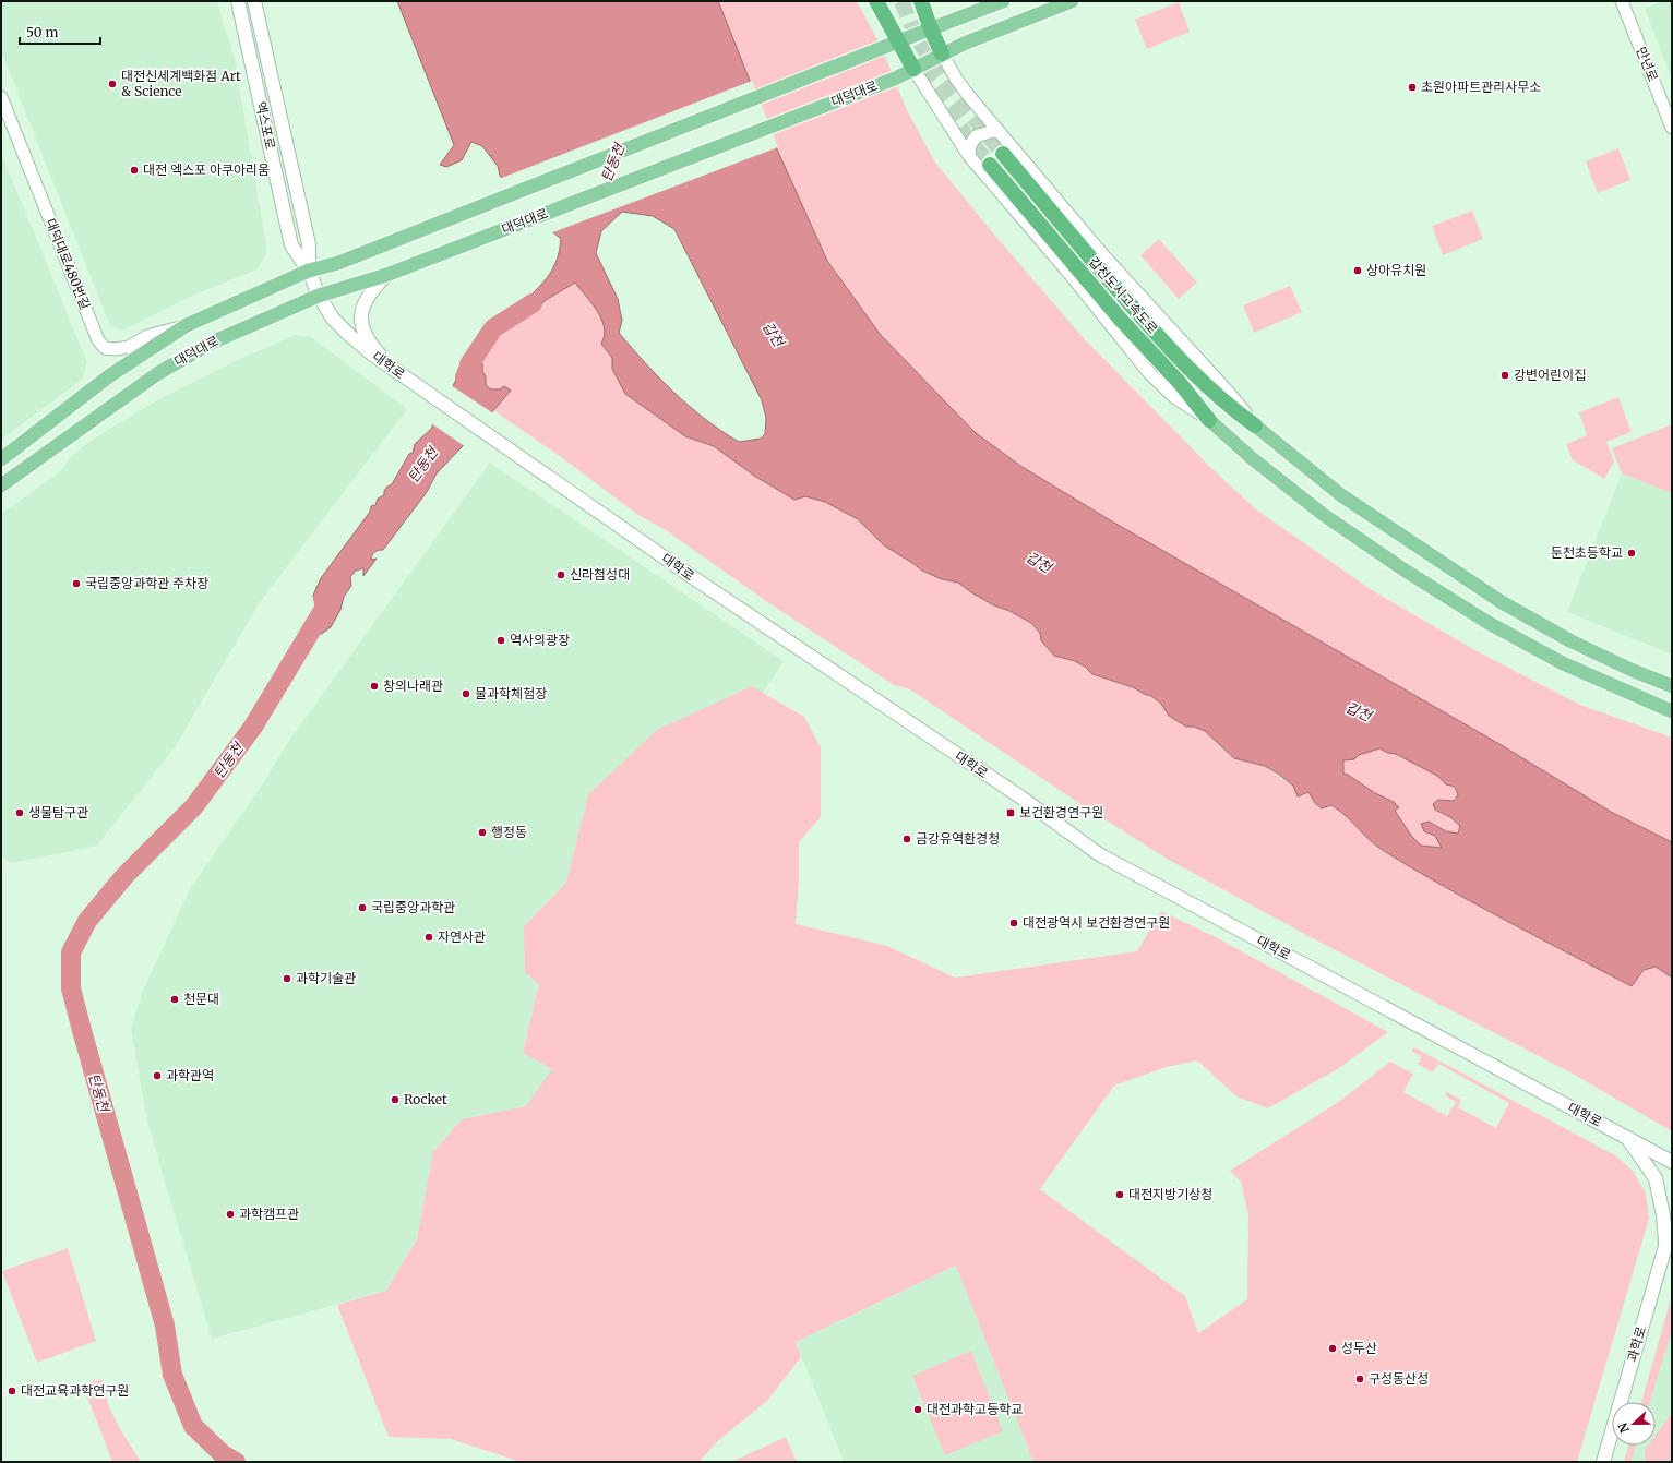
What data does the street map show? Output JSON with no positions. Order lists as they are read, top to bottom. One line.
{"streets":{"highway":["갑천도시고속도로"],"main road":["대덕대로","엑스포로","대학로","과학로"],"street":["만년로","대덕대로480번길"]},"crossings":[["대덕대로","엑스포로"],["대덕대로","대덕대로480번길"],["대덕대로","대학로"],["엑스포로","대학로"]],"water":["탄동천","갑천"],"places":{"other":["대전신세계백화점 Art & Science","초원아파트관리사무소","대전 엑스포 아쿠아리움","상아유치원","강변어린이집","둔천초등학교","신라첨성대","국립중앙과학관 주차장","역사의광장","창의나래관","물과학체험장","생물탐구관","행정동","금강유역환경청","국립중앙과학관","대전광역시 보건환경연구원","자연사관","과학기술관","천문대","과학관역","Rocket","대전지방기상청","과학캠프관","성두산","구성동산성","대전교육과학연구원","대전과학고등학교"],"transit":["보건환경연구원"]},"scale_bar":"50 m","north":"left"}
